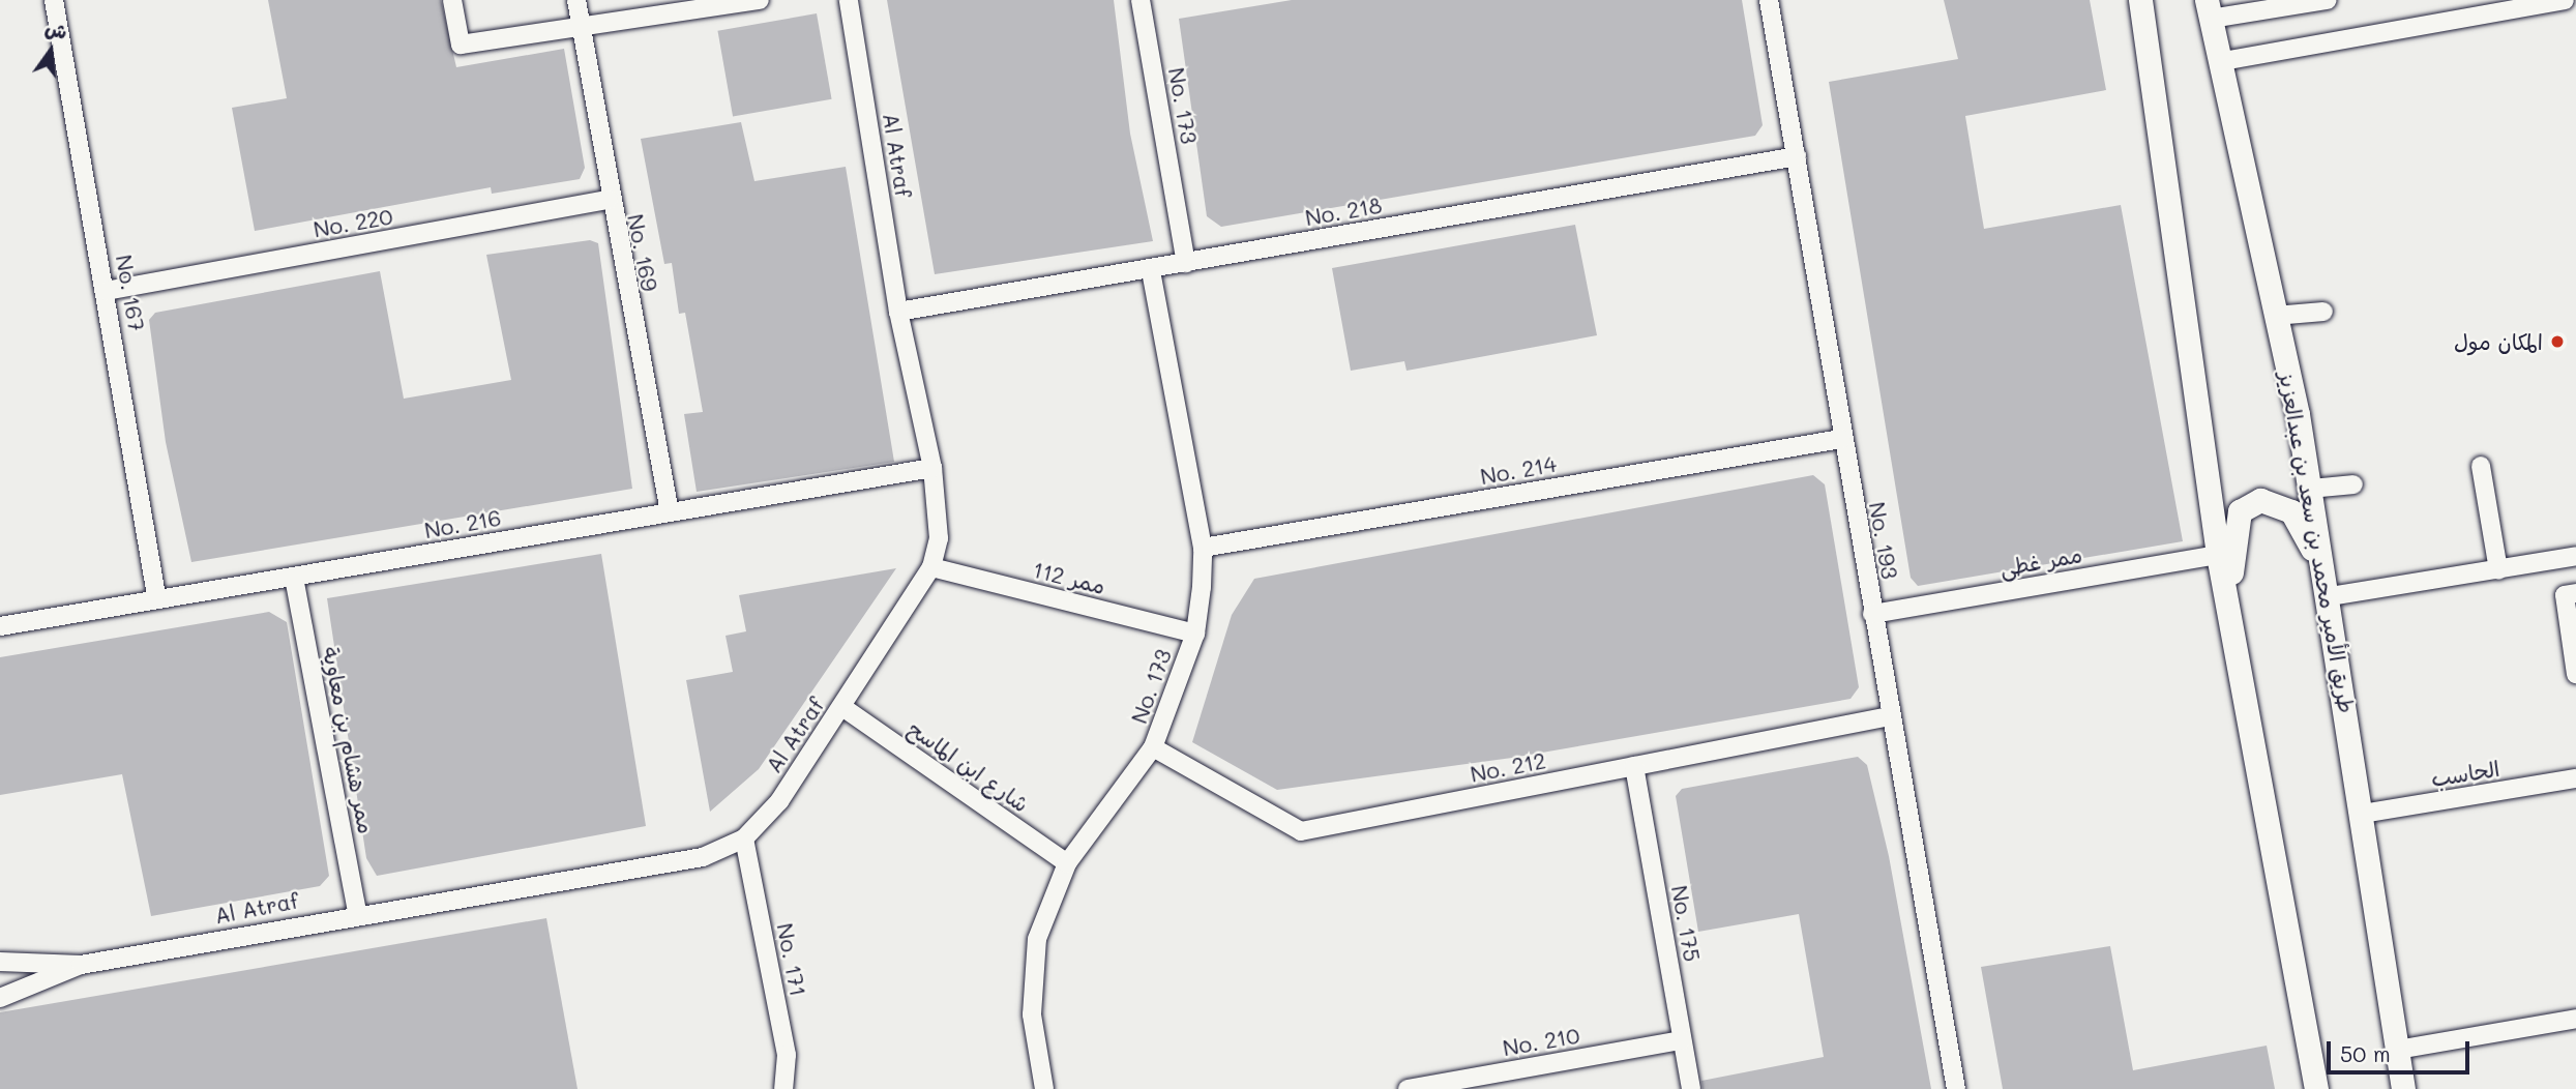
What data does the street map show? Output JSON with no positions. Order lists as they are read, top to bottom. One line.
{"streets":{"main road":["طريق الأمير محمد بن سعد بن عبدالعزيز"],"street":["No. 173","Al Atraf","No. 218","No. 220","No. 169","No. 167","No. 214","No. 216","No. 193","ممر غطى","ممر 112","ممر هشام بن معاوية","شارع ابن الماسح","No. 212","الحاسب","No. 175","No. 171","No. 210"]},"crossings":[["No. 173","No. 218"],["No. 173","No. 214"],["No. 173","ممر 112"],["No. 173","شارع ابن الماسح"],["No. 173","No. 212"],["Al Atraf","No. 218"],["Al Atraf","No. 216"],["Al Atraf","ممر 112"],["Al Atraf","ممر هشام بن معاوية"],["Al Atraf","شارع ابن الماسح"],["Al Atraf","No. 171"],["No. 218","No. 193"],["No. 220","No. 169"],["No. 220","No. 167"],["No. 169","No. 216"],["No. 167","No. 216"],["No. 214","No. 193"],["No. 216","ممر هشام بن معاوية"],["No. 193","ممر غطى"],["No. 193","No. 212"],["طريق الأمير محمد بن سعد بن عبدالعزيز","الحاسب"],["No. 212","No. 175"],["No. 175","No. 210"]],"places":["المكان مول"],"scale_bar":"50 m","north":"top"}
